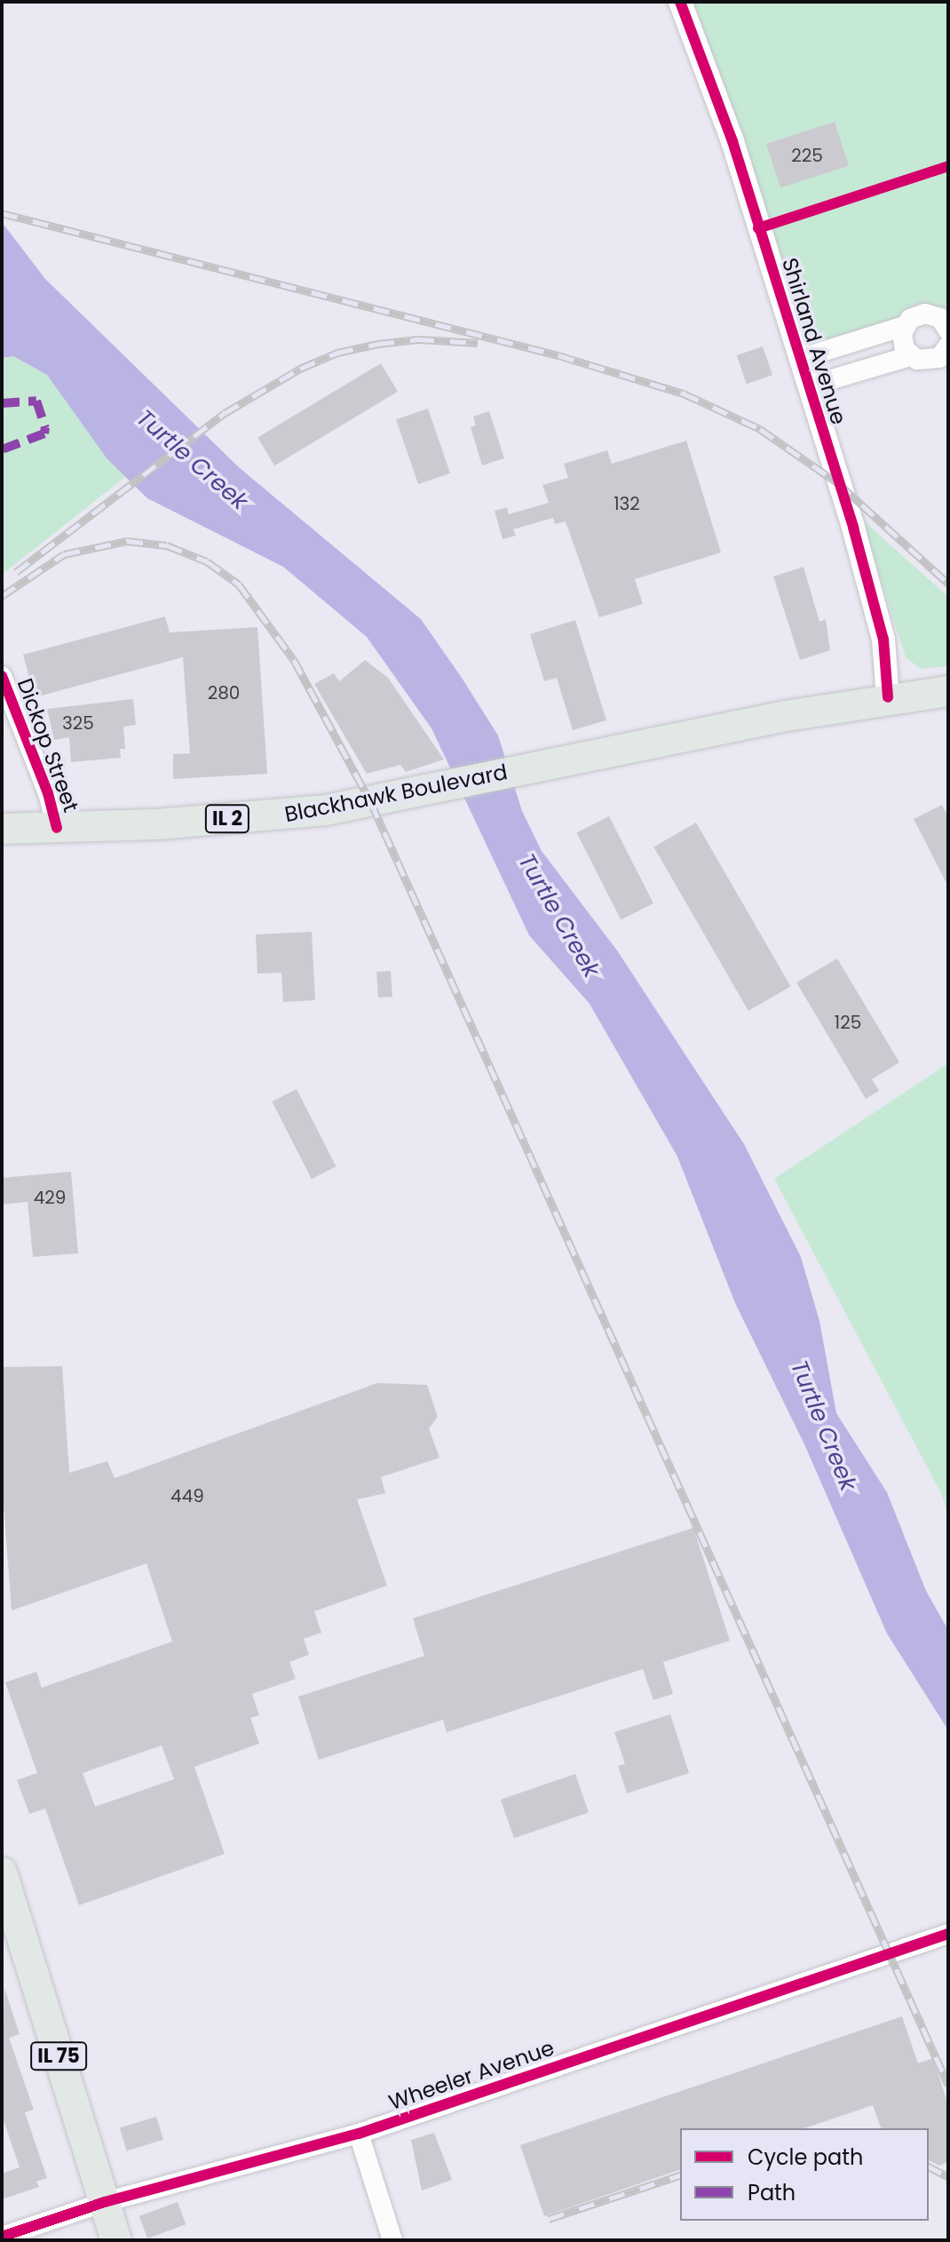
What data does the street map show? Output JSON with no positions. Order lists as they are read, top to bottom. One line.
{"streets":{"main road":["Blackhawk Boulevard","IL 2","IL 75"],"street":["Shirland Avenue","Dickop Street","Wheeler Avenue"]},"crossings":[["Shirland Avenue","Blackhawk Boulevard"],["Dickop Street","Blackhawk Boulevard"],["IL 75","Wheeler Avenue"]],"water":["Turtle Creek"],"house_numbers":["225","132","280","325","125","429","449"],"legend":["Cycle path","Path"]}
